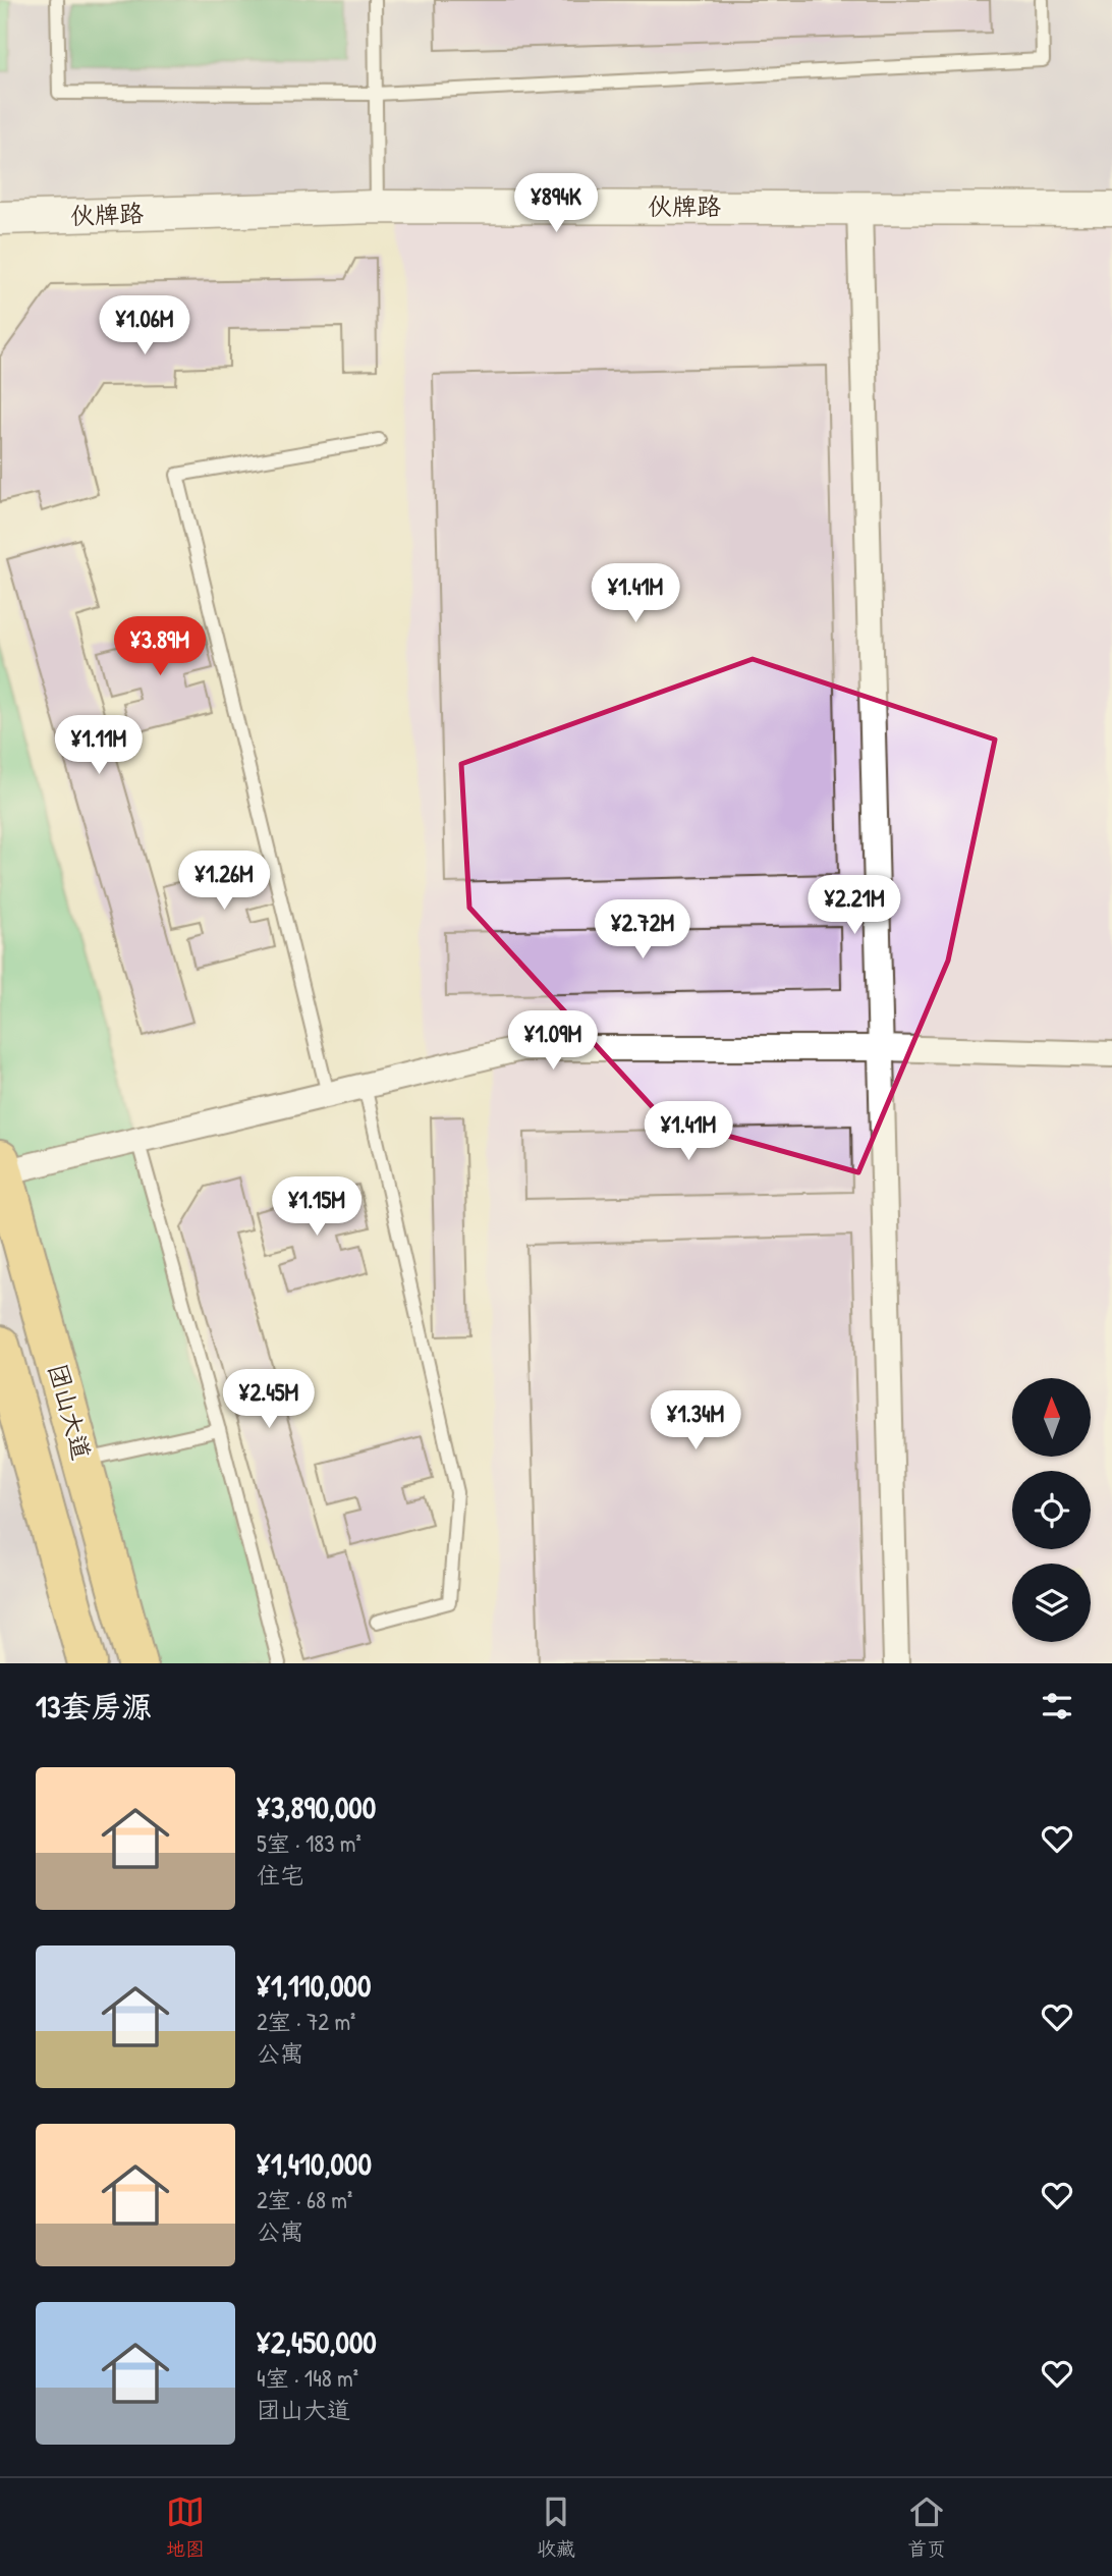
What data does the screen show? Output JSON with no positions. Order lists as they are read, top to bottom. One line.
{"streets":{"highway":["团山大道"],"street":["伙牌路"]},"north":"top","page":{"price":["¥894K","¥1.06M","¥1.41M","¥3.89M","¥1.11M","¥1.26M","¥2.21M","¥2.72M","¥1.09M","¥1.41M","¥1.15M","¥2.45M","¥1.34M"],"heading":"13套房源","list":[{"name":"¥3,890,000","note":"5室 · 183 m² · 住宅"},{"name":"¥1,110,000","note":"2室 · 72 m² · 公寓"},{"name":"¥1,410,000","note":"2室 · 68 m² · 公寓"},{"name":"¥2,450,000","note":"4室 · 148 m² · 团山大道"}],"tabs":["地图","收藏","首页"]}}
